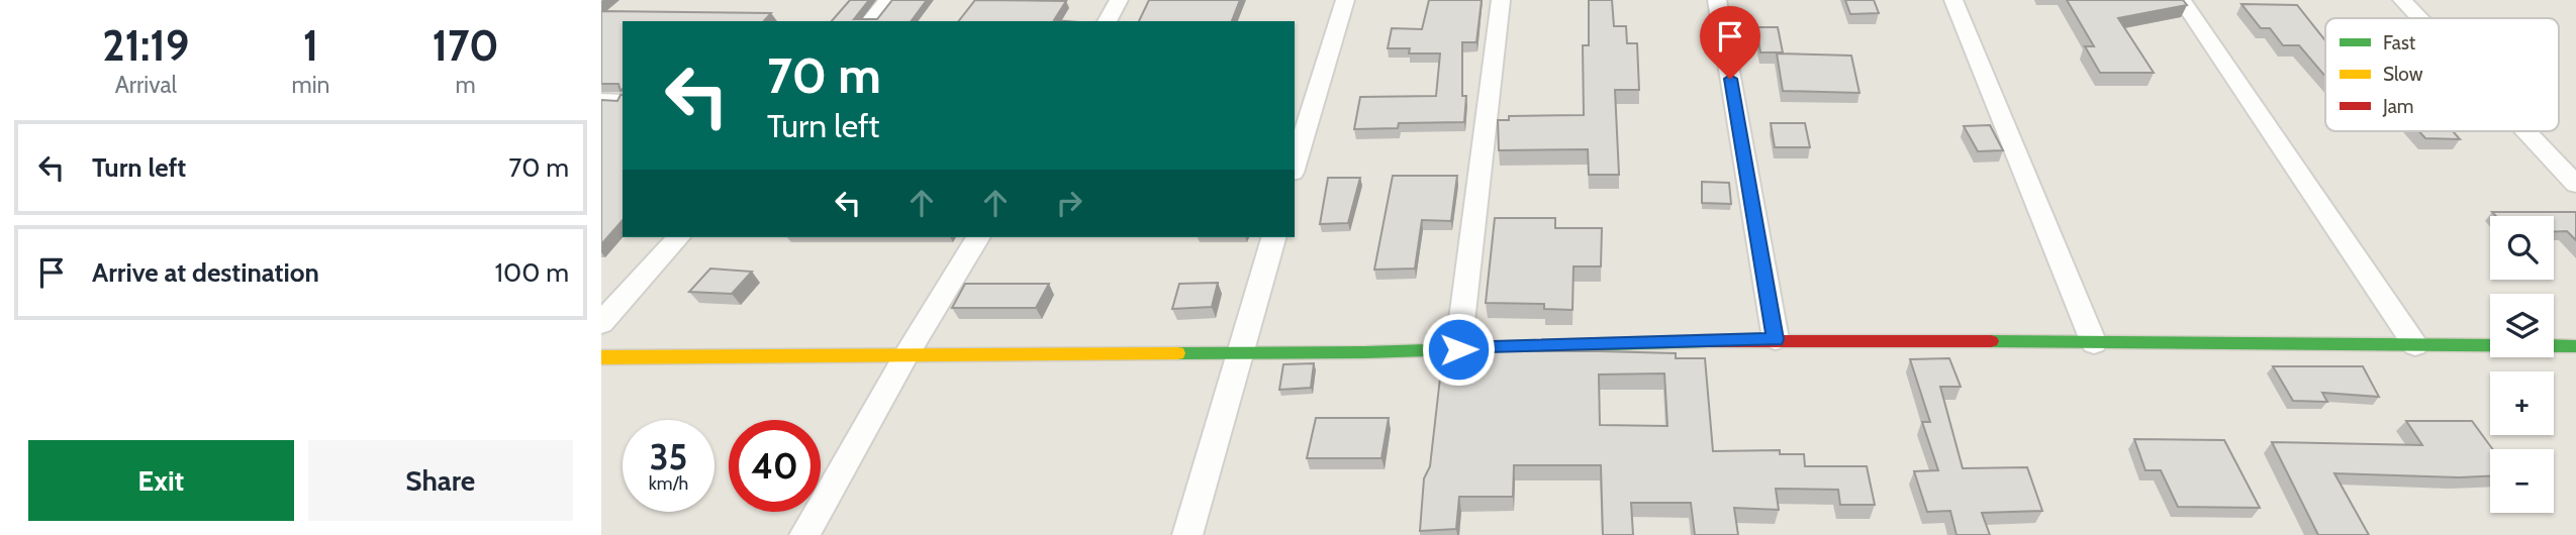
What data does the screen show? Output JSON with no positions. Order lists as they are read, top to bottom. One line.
{"legend":["Fast","Slow","Jam"],"page":{"eta":["21:19","Arrival","1","min","170","m"],"turn":["70 m","Turn left"],"list":[{"name":"Turn left","value":"70 m"},{"name":"Arrive at destination","value":"100 m"}],"map_buttons":["+","−"],"speed":"35 km/h","limit":"40","buttons":["Exit","Share"]}}
